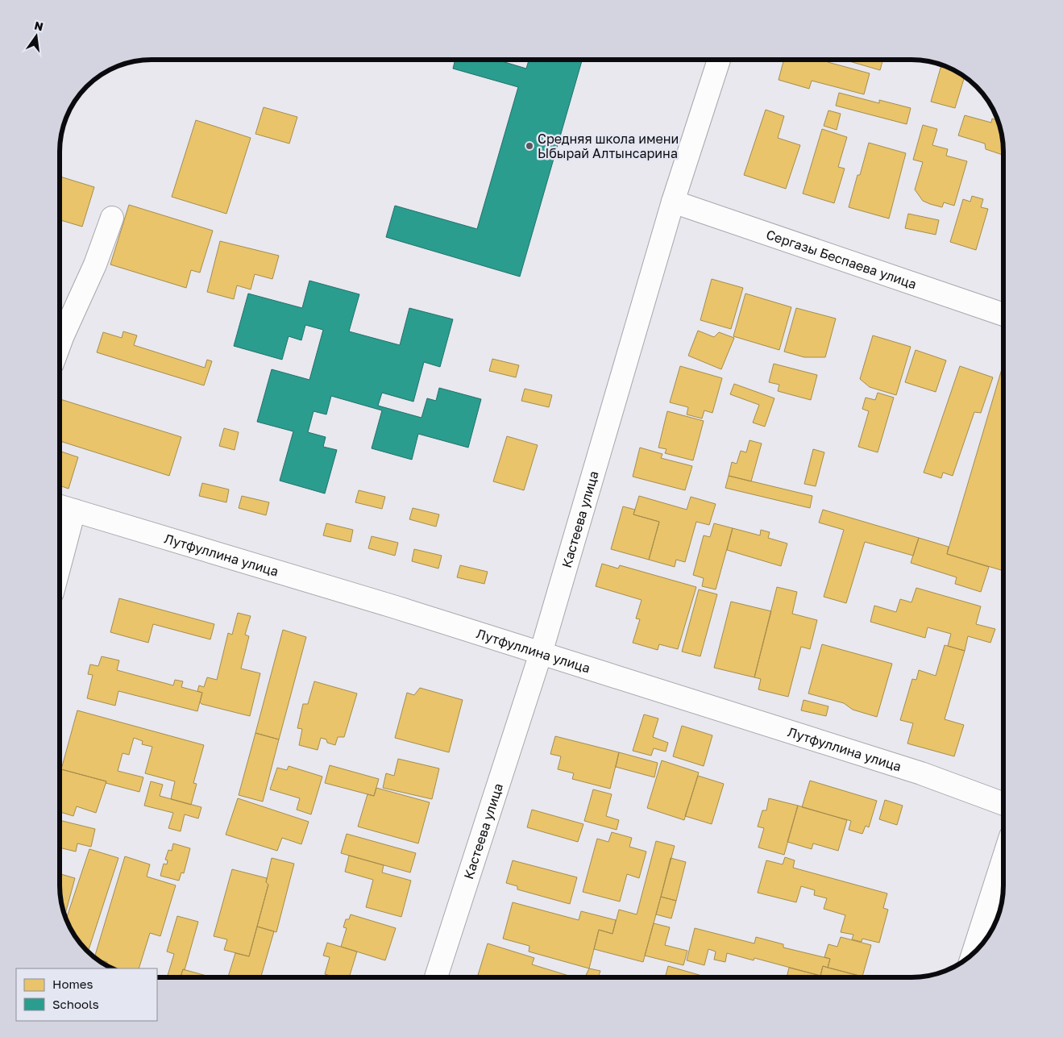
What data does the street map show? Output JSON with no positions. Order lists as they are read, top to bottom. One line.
{"streets":{"street":["Сергазы Беспаева улица","Кастеева улица","Лутфуллина улица"]},"crossings":[["Сергазы Беспаева улица","Кастеева улица"],["Кастеева улица","Лутфуллина улица"]],"places":["Средняя школа имени Ыбырай Алтынсарина"],"legend":["Homes","Schools"],"north":"top"}
